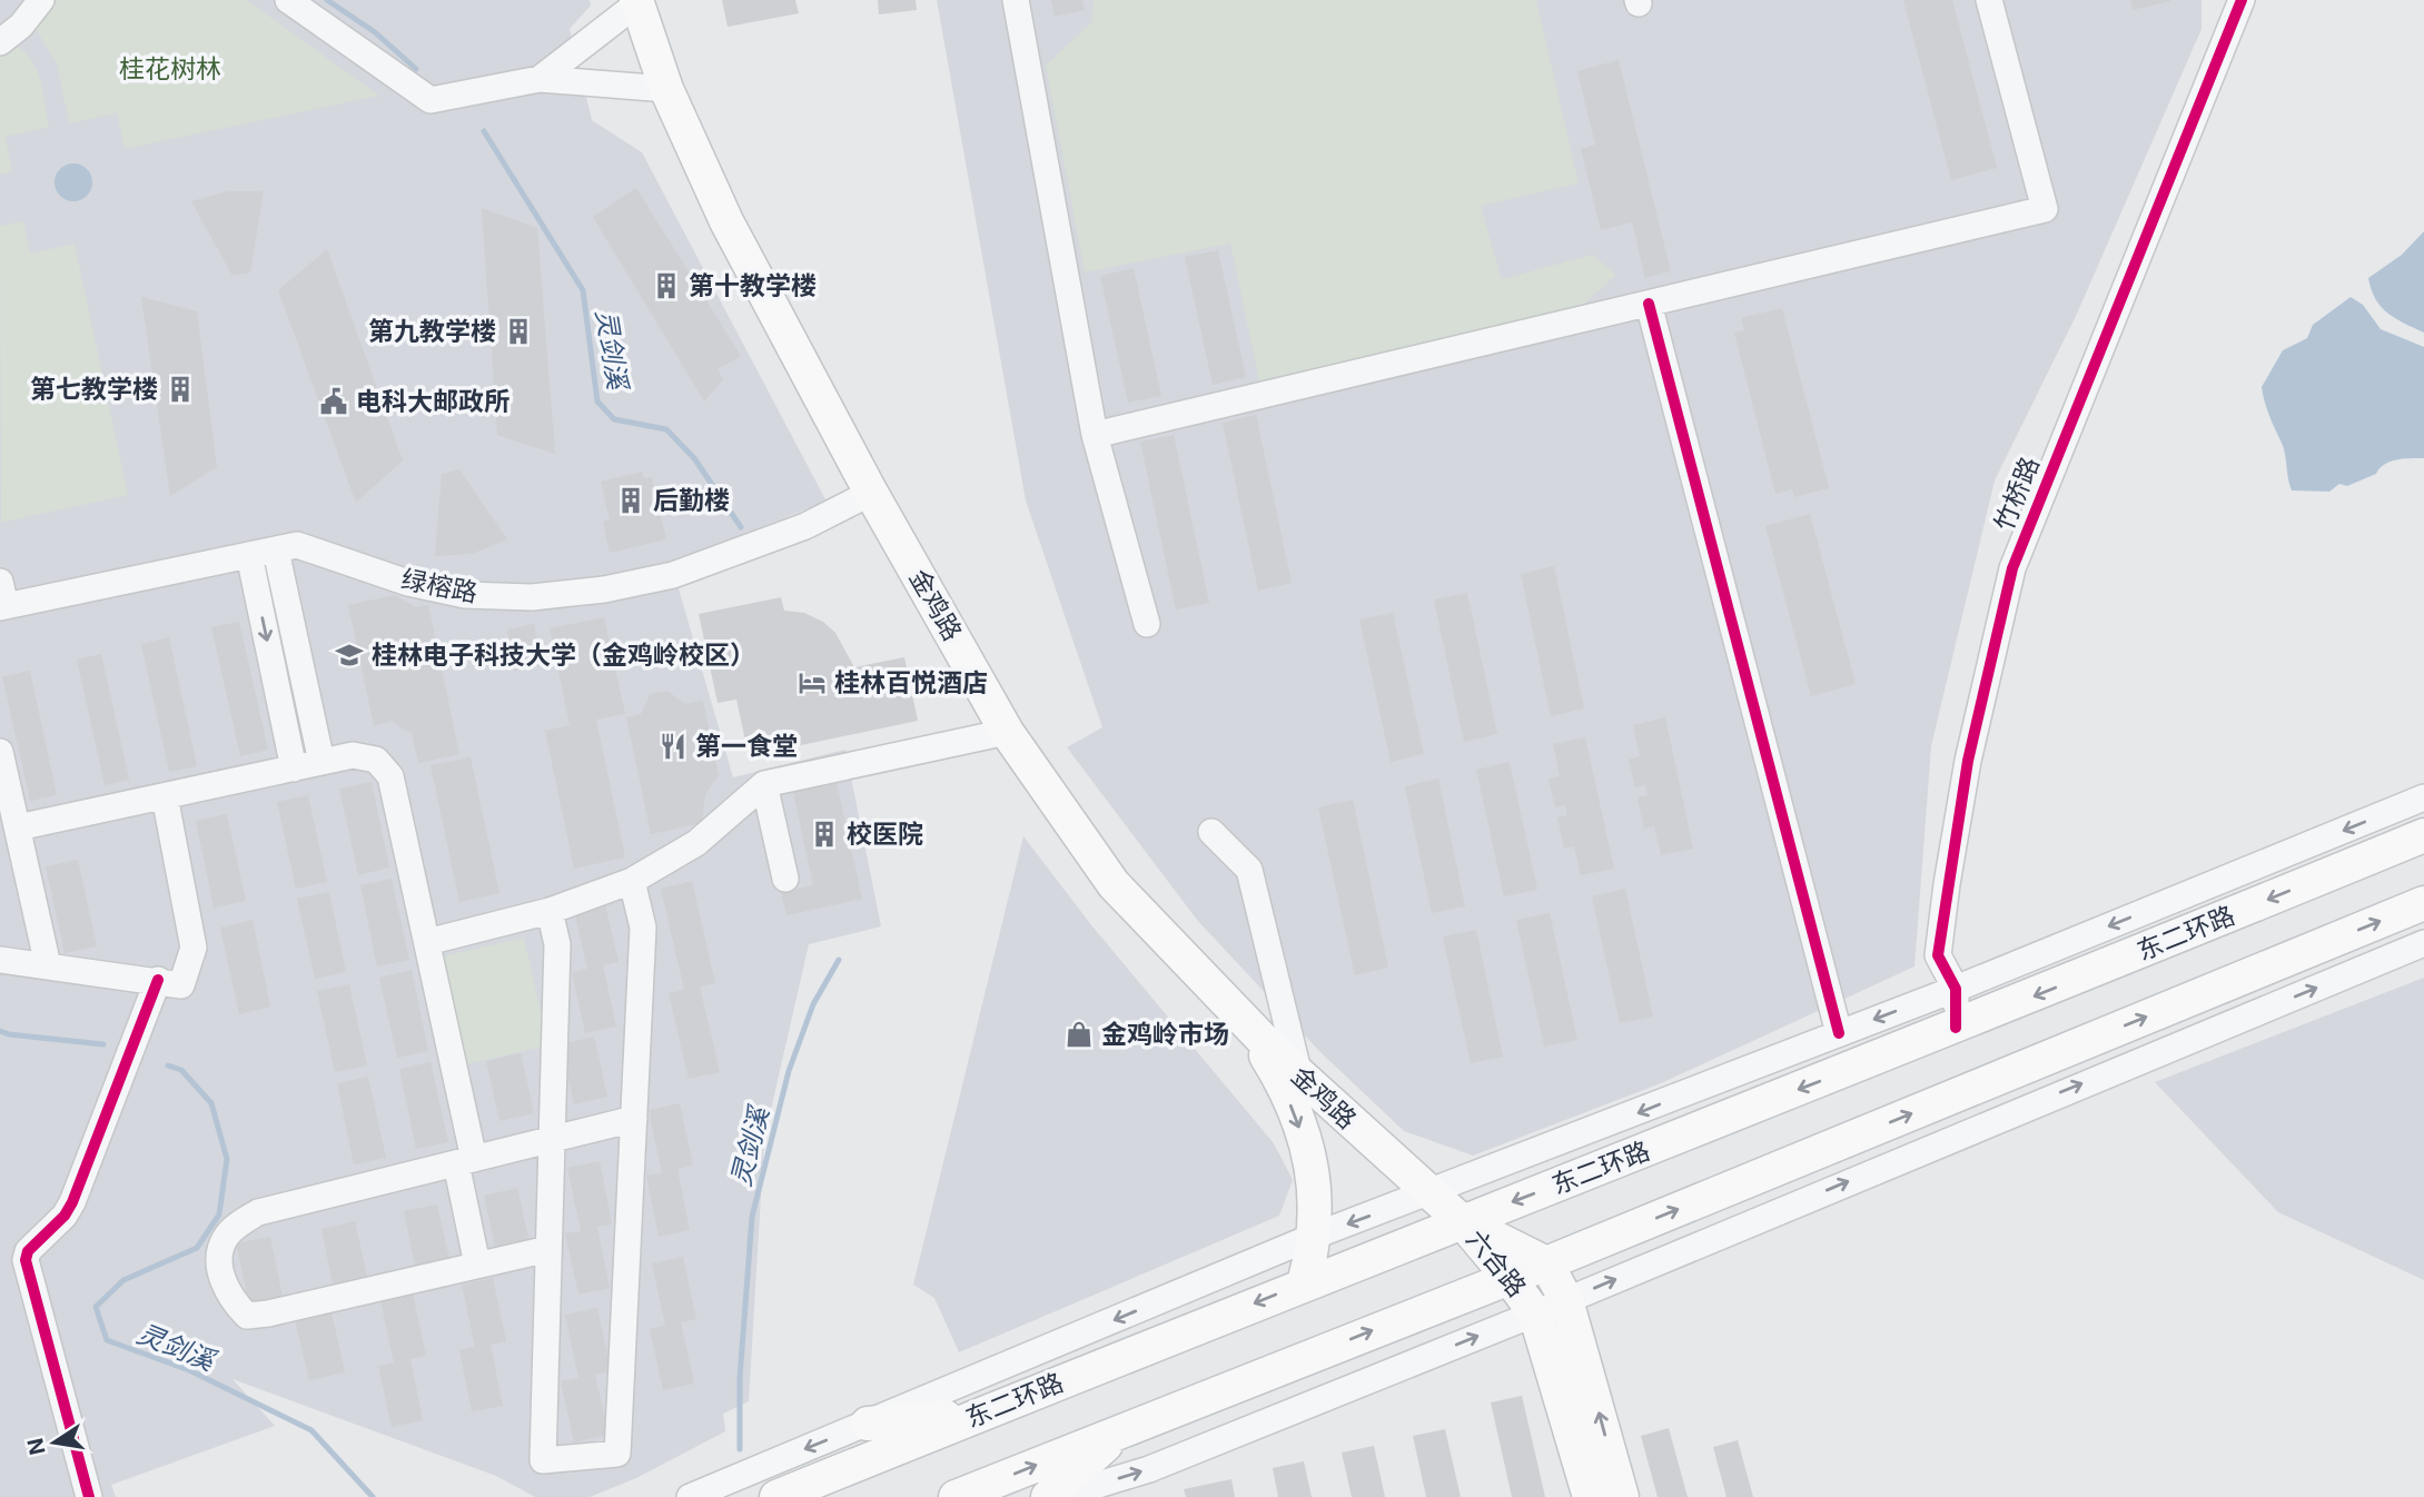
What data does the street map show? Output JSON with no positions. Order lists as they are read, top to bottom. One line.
{"streets":{"main road":["金鸡路","东二环路","六合路"],"street":["竹桥路","绿榕路"]},"crossings":[["竹桥路","东二环路"],["绿榕路","金鸡路"],["金鸡路","东二环路"],["金鸡路","六合路"],["东二环路","六合路"]],"water":["灵剑溪"],"parks":["桂花树林"],"places":{"building":["第十教学楼","第九教学楼","第七教学楼","后勤楼","校医院"],"public building":["电科大邮政所"],"school or university":["桂林电子科技大学（金鸡岭校区）"],"hotel":["桂林百悦酒店"],"restaurant":["第一食堂"],"shop":["金鸡岭市场"]},"north":"left"}
